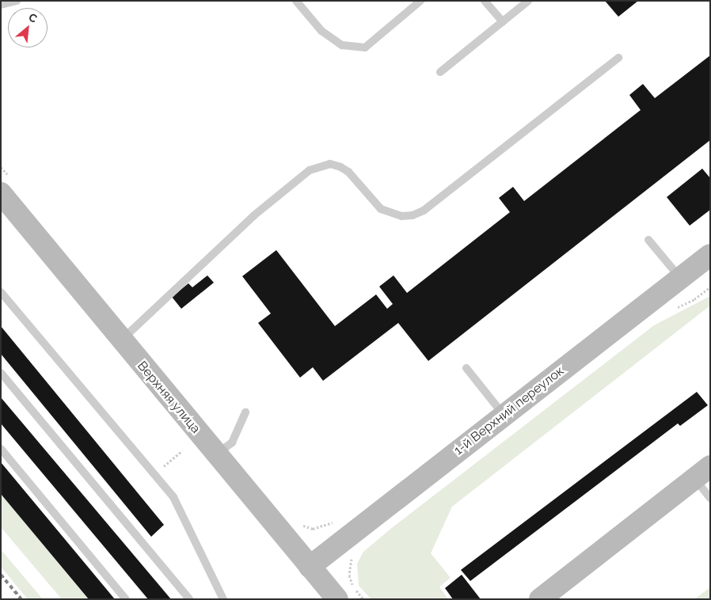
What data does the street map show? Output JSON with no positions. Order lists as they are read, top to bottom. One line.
{"streets":{"main road":["Верхняя улица","1-й Верхний переулок"]},"crossings":[["Верхняя улица","1-й Верхний переулок"]],"north":"top right"}
